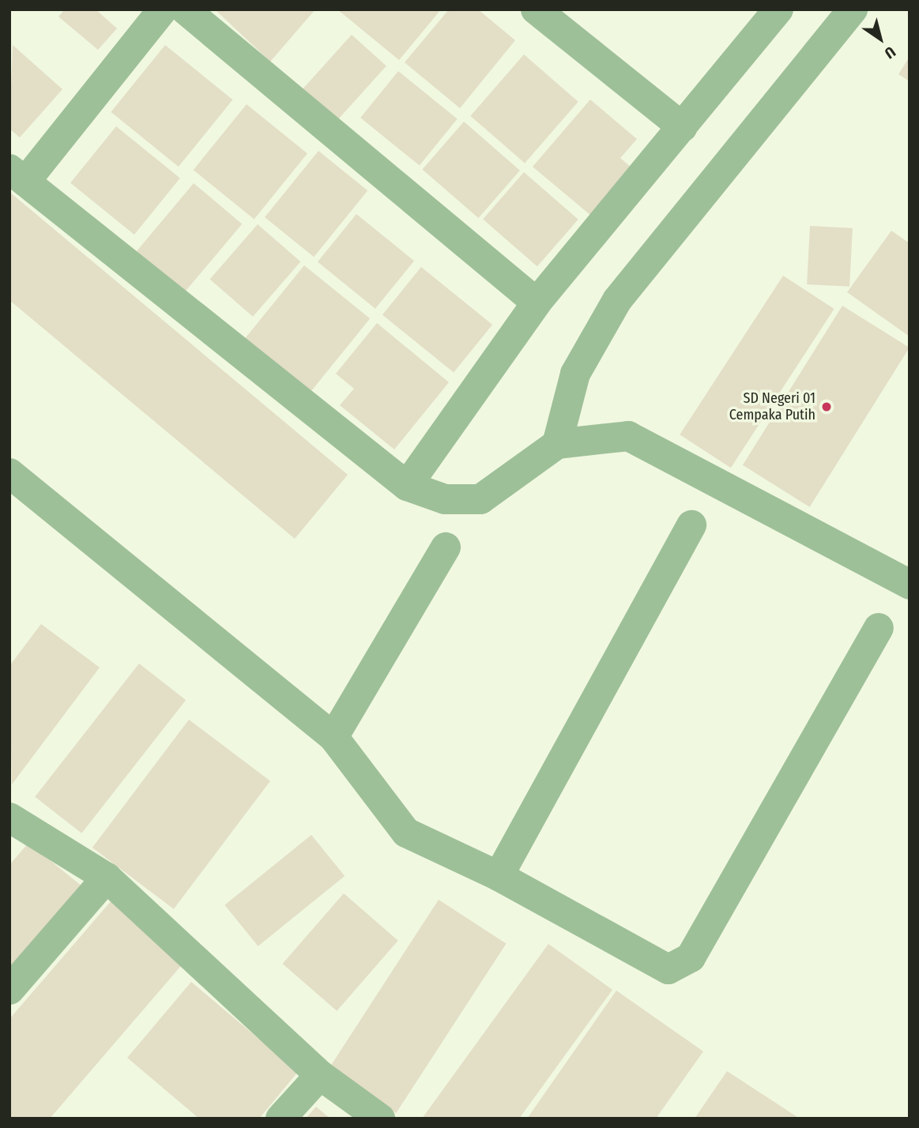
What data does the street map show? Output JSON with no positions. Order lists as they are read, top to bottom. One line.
{"places":["SD Negeri 01 Cempaka Putih"],"north":"bottom right"}
